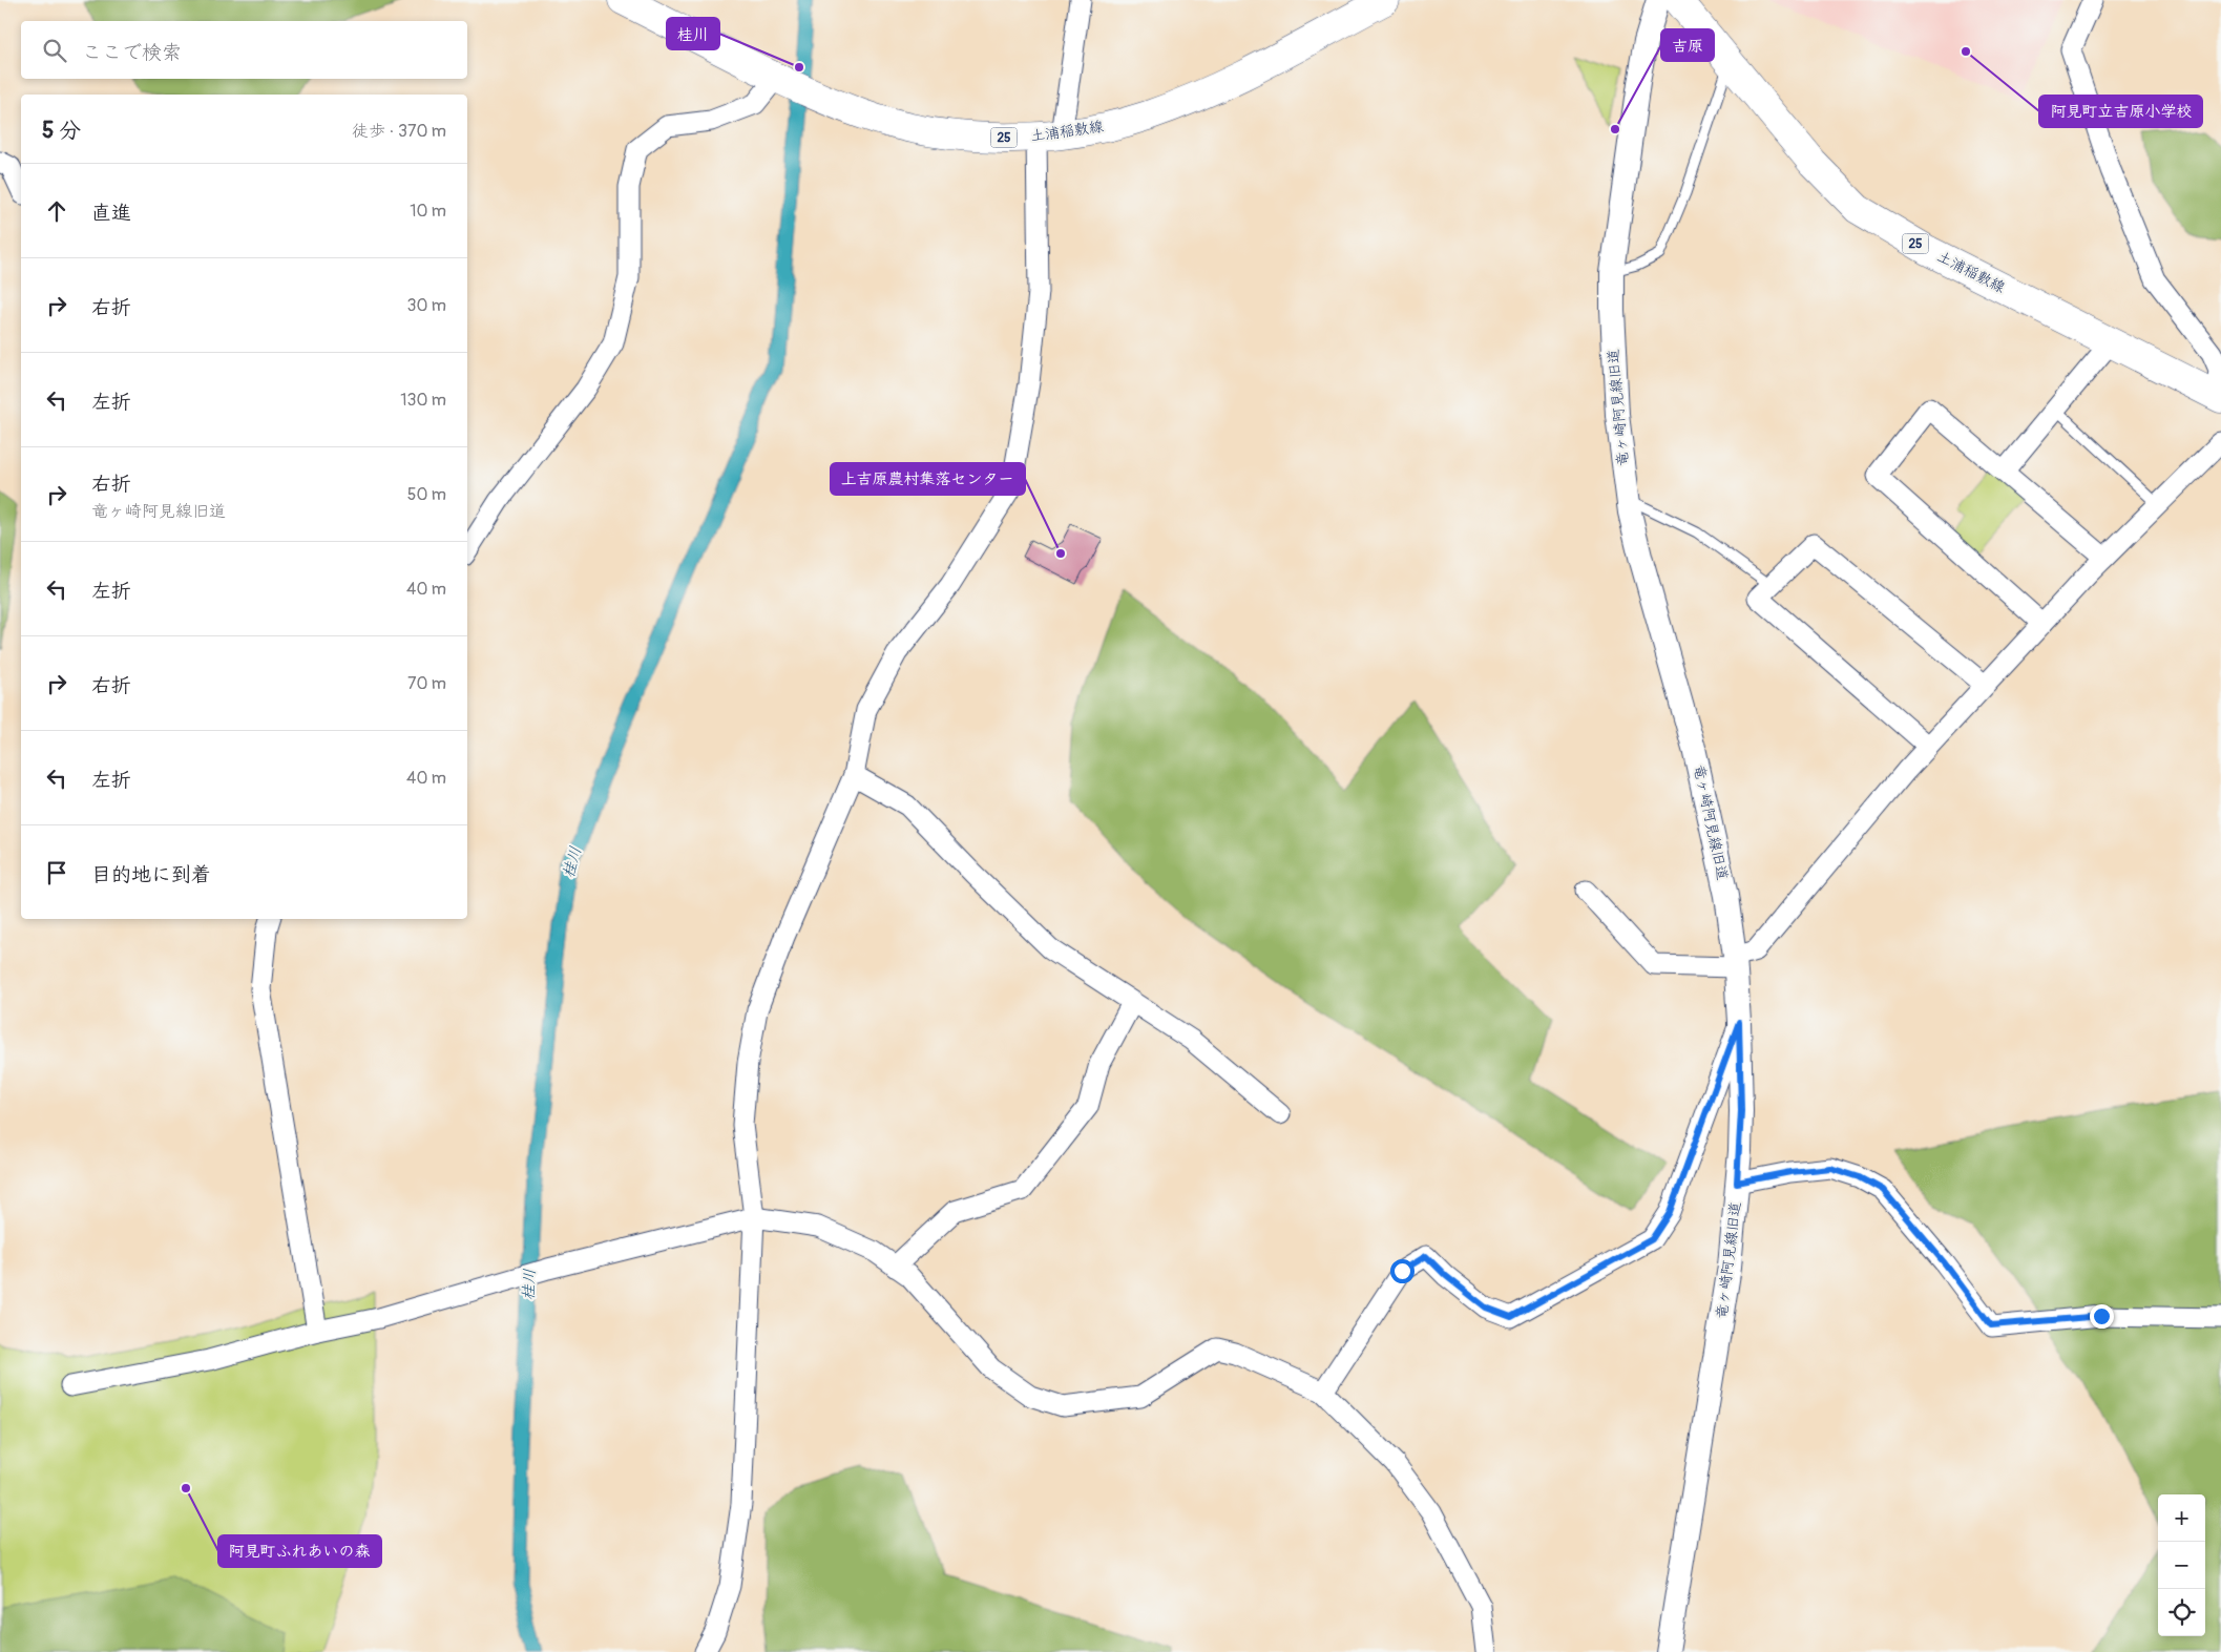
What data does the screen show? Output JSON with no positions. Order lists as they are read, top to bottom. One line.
{"streets":{"main road":["土浦稲敷線","25"],"street":["竜ヶ崎阿見線旧道"]},"water":["桂川"],"places":["阿見町立吉原小学校","桂川","吉原","上吉原農村集落センター","阿見町ふれあいの森"],"page":{"search":"ここで検索","heading":["5 分","徒歩 · 370 m"],"list":[["直進","10 m"],["右折","30 m"],["左折","130 m"],["右折","竜ヶ崎阿見線旧道","50 m"],["左折","40 m"],["右折","70 m"],["左折","40 m"],"目的地に到着"],"map_buttons":["+","−"]}}
